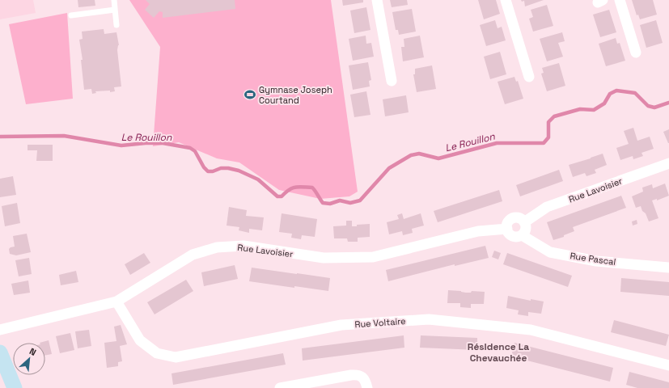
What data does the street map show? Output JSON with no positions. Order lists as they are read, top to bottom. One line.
{"streets":{"street":["Rue Lavoisier","Rue Pascal","Rue Voltaire"]},"crossings":[["Rue Lavoisier","Rue Pascal"],["Rue Lavoisier","Rue Voltaire"]],"districts":["Résidence La Chevauchée"],"water":["Le Rouillon"],"places":{"sports":["Gymnase Joseph Courtand"]},"north":"top right"}
